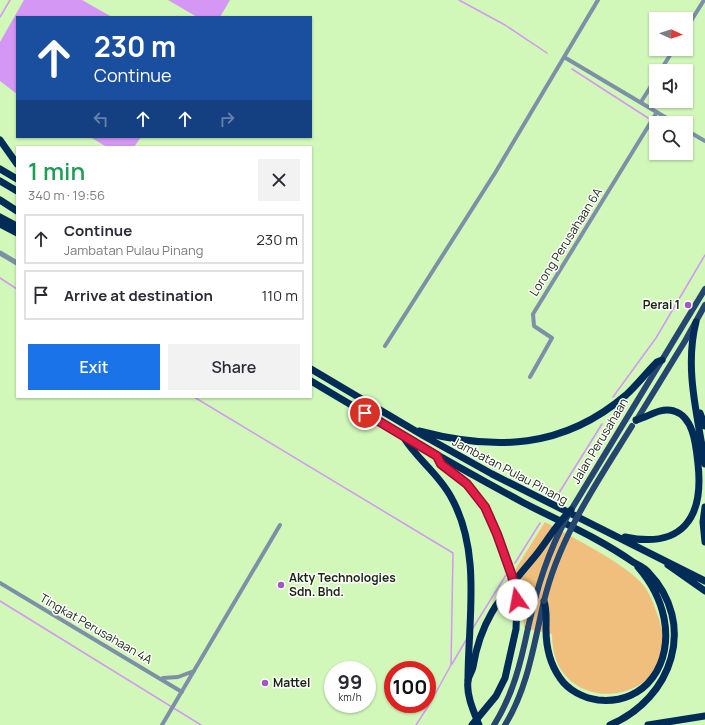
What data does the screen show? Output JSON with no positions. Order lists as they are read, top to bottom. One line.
{"streets":{"highway":["Jambatan Pulau Pinang"],"main road":["Jalan Perusahaan"],"street":["Lorong Perusahaan 6A","Tingkat Perusahaan 4A"]},"places":["Perai 1","Akty Technologies Sdn. Bhd.","Mattel"],"north":"right","page":{"turn":["230 m","Continue"],"heading":["1 min","340 m · 19:56"],"list":[{"name":"Continue","note":"Jambatan Pulau Pinang","value":"230 m"},{"name":"Arrive at destination","value":"110 m"}],"buttons":["Exit","Share"],"speed":"99 km/h","limit":"100"}}
